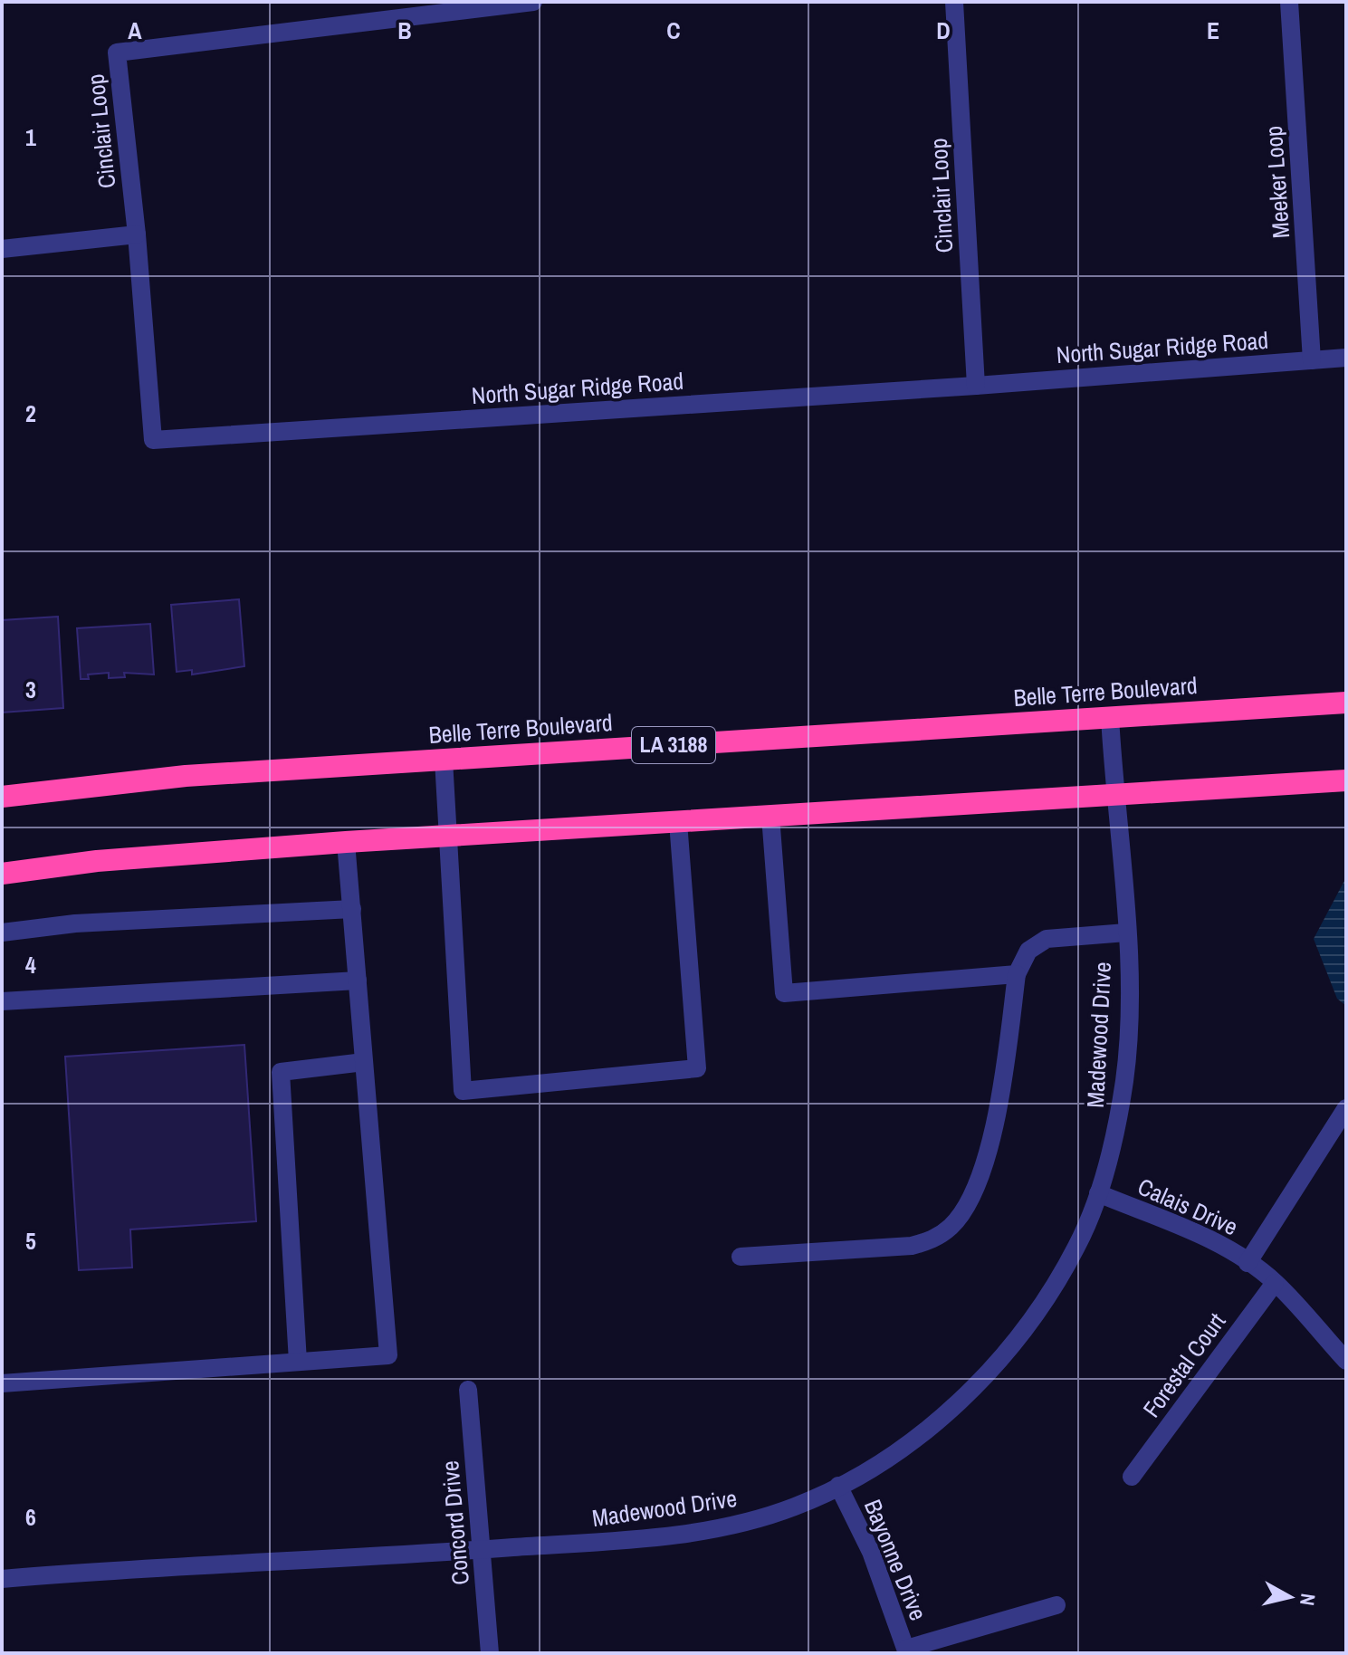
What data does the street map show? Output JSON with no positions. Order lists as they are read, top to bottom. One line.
{"streets":{"highway":["Belle Terre Boulevard","LA 3188"],"street":["Cinclair Loop","Meeker Loop","North Sugar Ridge Road","Madewood Drive","Calais Drive","Forestal Court","Concord Drive","Bayonne Drive"]},"crossings":[["Cinclair Loop","North Sugar Ridge Road"],["Meeker Loop","North Sugar Ridge Road"],["Belle Terre Boulevard","Madewood Drive"],["Madewood Drive","Calais Drive"],["Madewood Drive","Concord Drive"],["Madewood Drive","Bayonne Drive"],["Calais Drive","Forestal Court"]],"north":"right","grid":{"columns":["A","B","C","D","E"],"rows":["1","2","3","4","5","6"]}}
